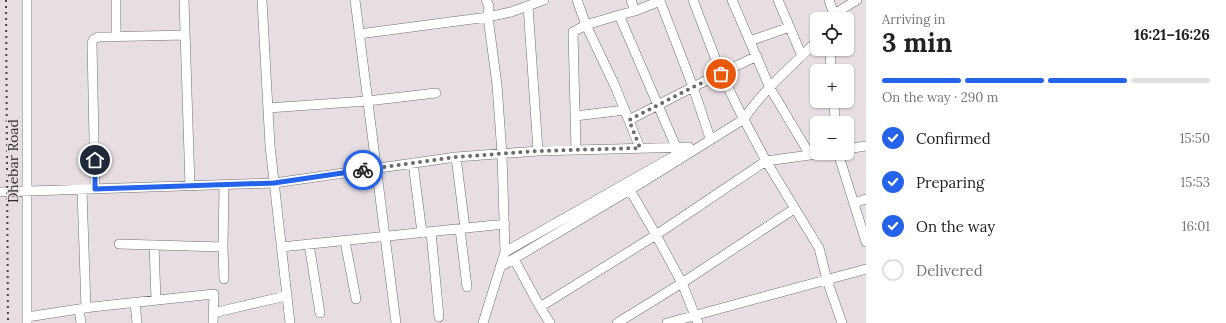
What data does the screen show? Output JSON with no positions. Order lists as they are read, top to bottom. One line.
{"streets":{"street":["Dhebar Road"]},"page":{"heading":["3 min","Arriving in","16:21–16:26"],"map_buttons":["+","−"],"bar":"On the way · 290 m","list":[["Confirmed","15:50"],["Preparing","15:53"],["On the way","16:01"],"Delivered"]}}
